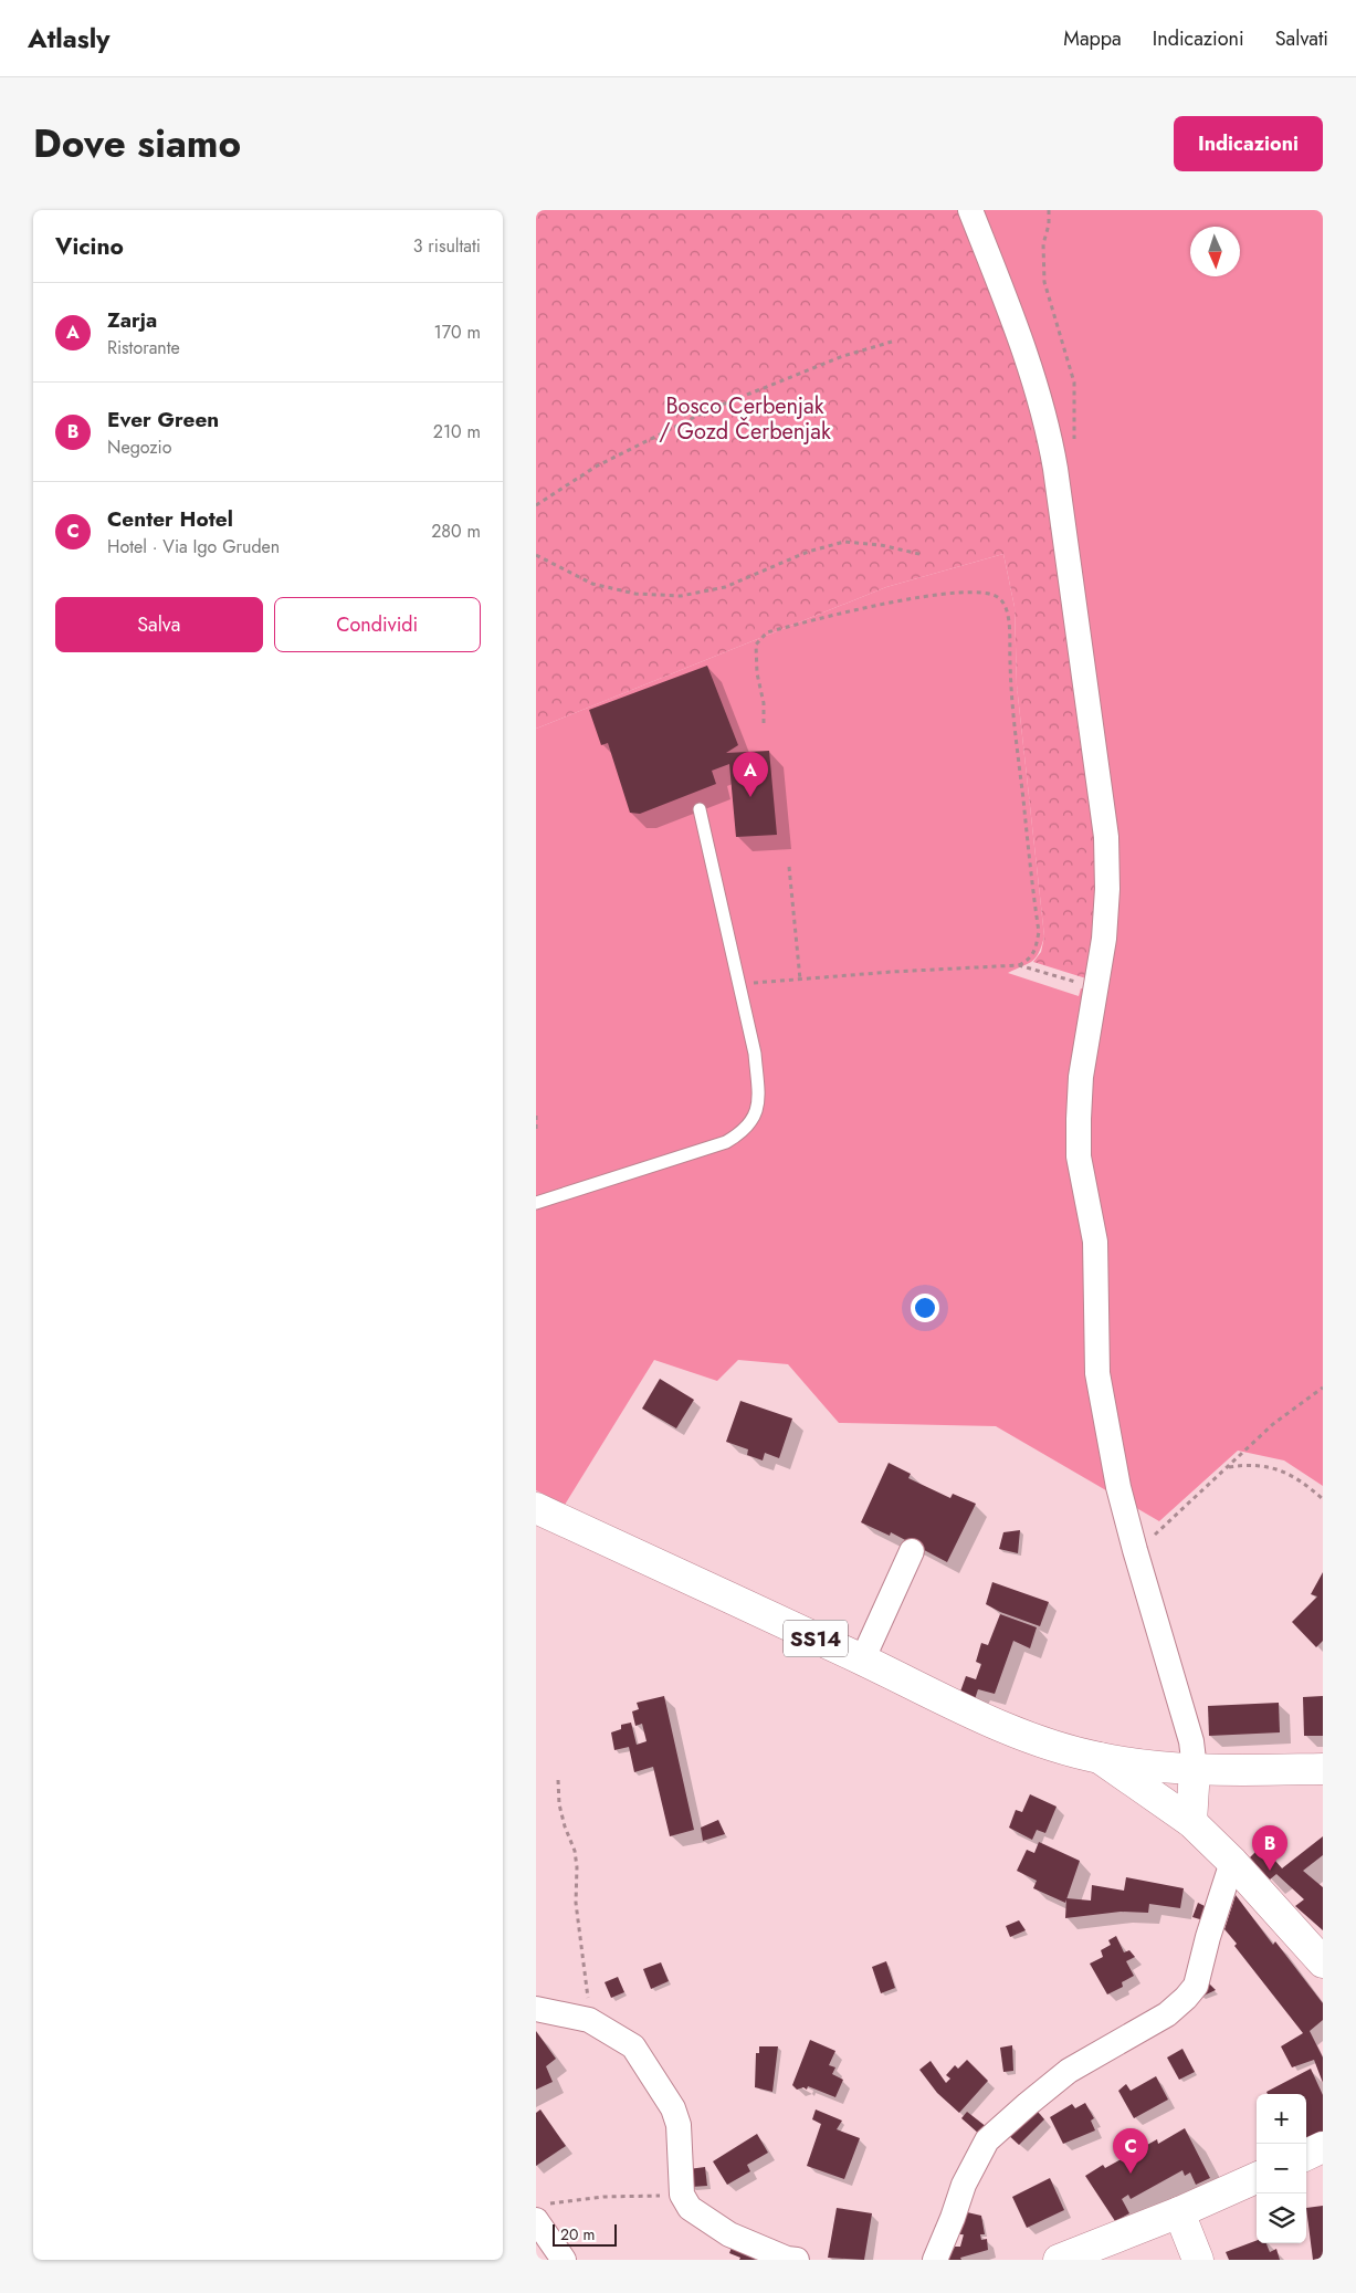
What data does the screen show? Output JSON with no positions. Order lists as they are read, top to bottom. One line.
{"streets":{"main road":["SS14"]},"parks":["Bosco Cerbenjak / Gozd Čerbenjak"],"scale_bar":"20 m","north":"bottom","page":{"header":"Atlasly","nav":["Mappa","Indicazioni","Salvati"],"title":"Dove siamo","buttons":["Indicazioni",["Salva","Condividi"]],"heading":["Vicino","3 risultati"],"list":[{"mark":"A","name":"Zarja","note":"Ristorante","value":"170 m"},{"mark":"B","name":"Ever Green","note":"Negozio","value":"210 m"},{"mark":"C","name":"Center Hotel","note":"Hotel · Via Igo Gruden","value":"280 m"}],"pins":["A","B","C"],"map_buttons":["+","−"],"scale":"20 m"}}
